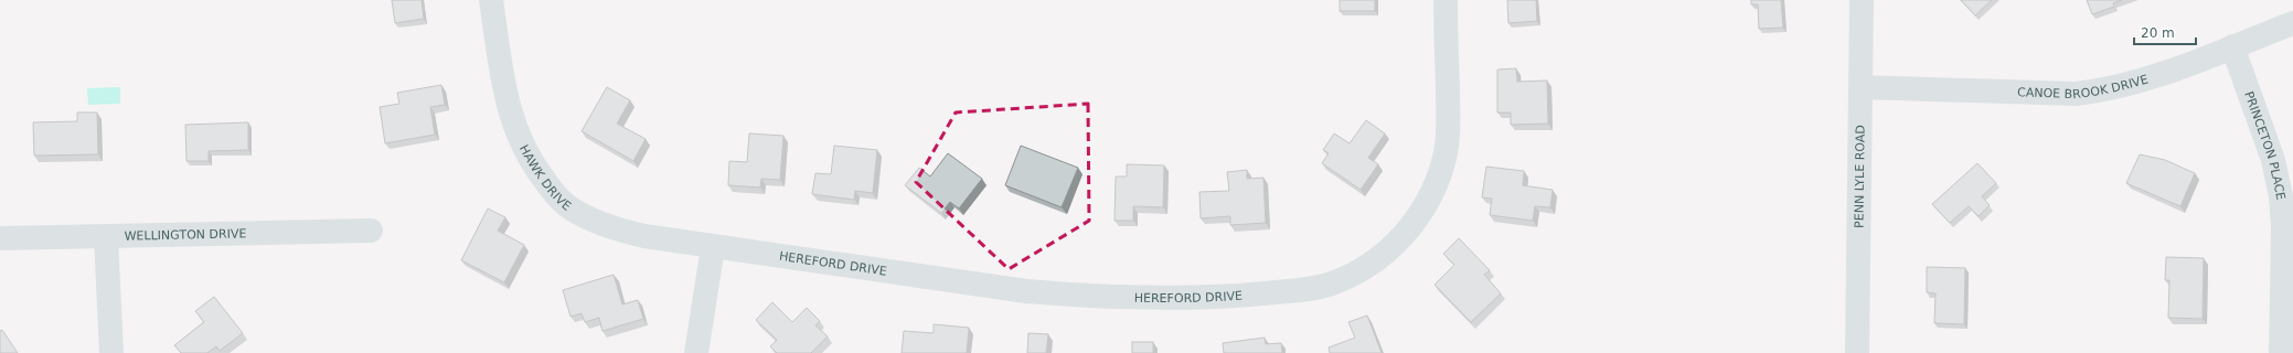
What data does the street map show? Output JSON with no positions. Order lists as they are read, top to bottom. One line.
{"streets":{"street":["CANOE BROOK DRIVE","PRINCETON PLACE","HAWK DRIVE","PENN LYLE ROAD","WELLINGTON DRIVE","HEREFORD DRIVE"]},"crossings":[["CANOE BROOK DRIVE","PRINCETON PLACE"],["CANOE BROOK DRIVE","PENN LYLE ROAD"],["HAWK DRIVE","HEREFORD DRIVE"]],"scale_bar":"20 m"}
